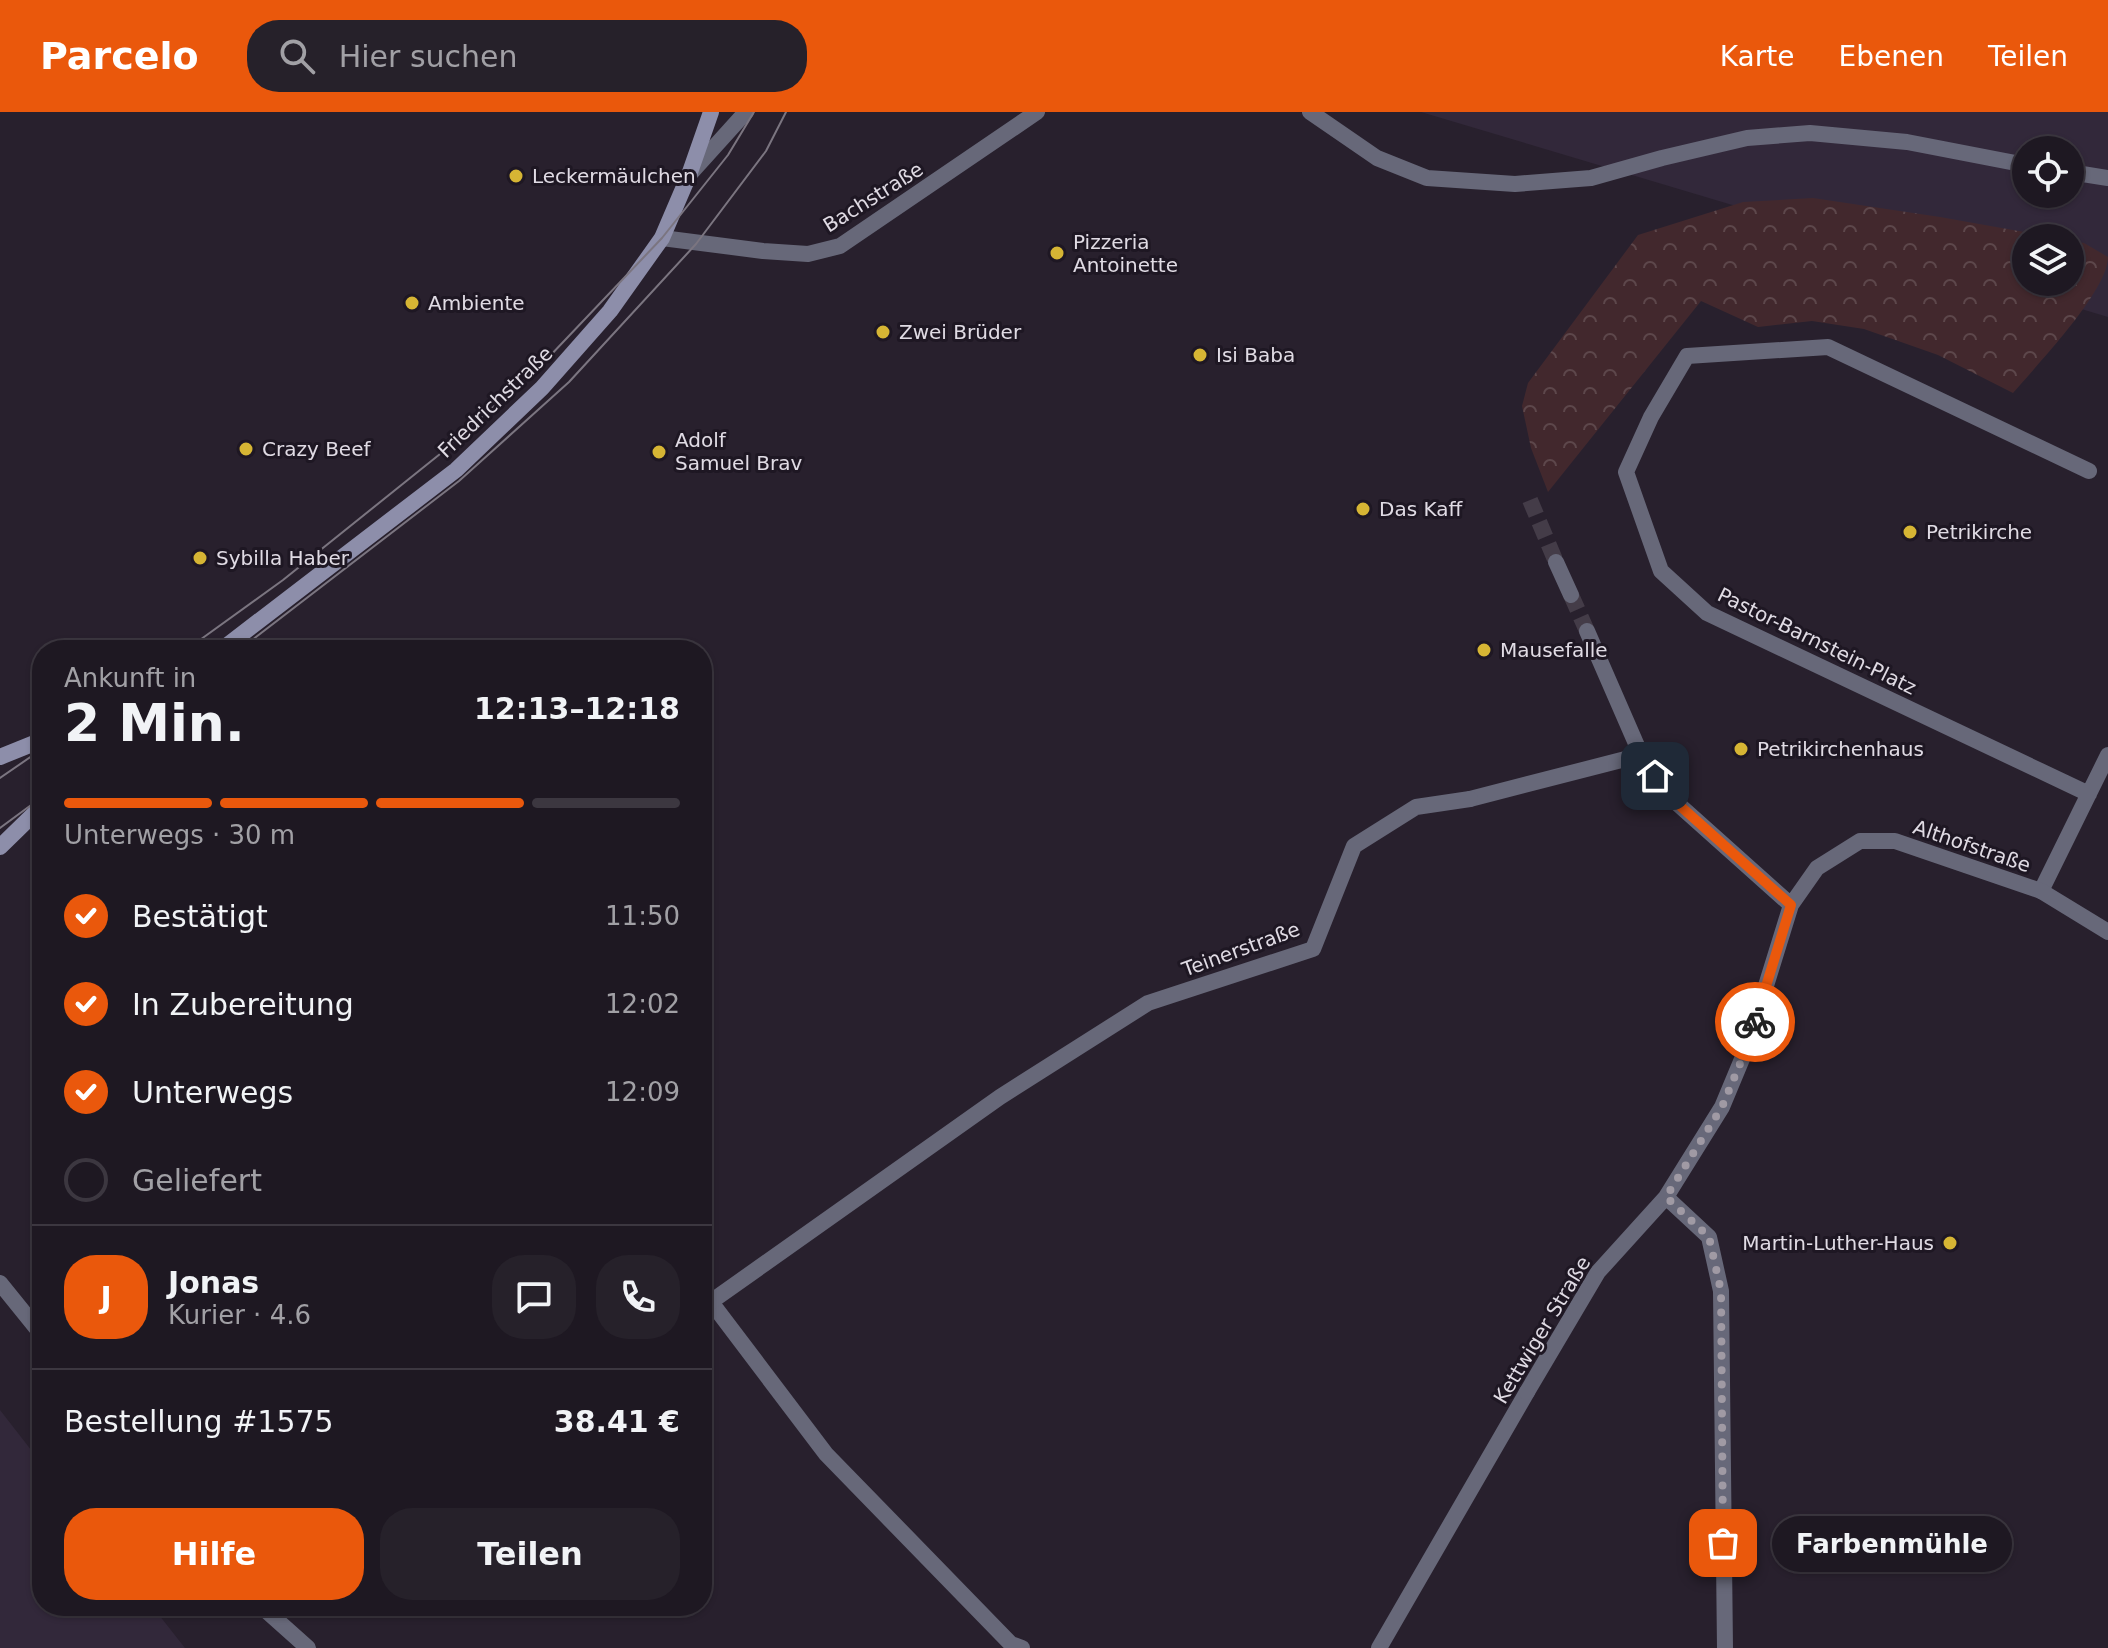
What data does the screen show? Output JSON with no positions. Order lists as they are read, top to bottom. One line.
{"streets":{"main road":["Friedrichstraße"],"street":["Bachstraße","Pastor-Barnstein-Platz","Althofstraße","Teinerstraße","Kettwiger Straße"]},"crossings":[["Bachstraße","Friedrichstraße"],["Althofstraße","Kettwiger Straße"]],"places":["Leckermäulchen","Pizzeria Antoinette","Ambiente","Zwei Brüder","Isi Baba","Crazy Beef","Adolf Samuel Brav","Das Kaff","Petrikirche","Sybilla Haber","Mausefalle","Petrikirchenhaus","Martin-Luther-Haus","Farbenmühle"],"page":{"header":"Parcelo","search":"Hier suchen","nav":["Karte","Ebenen","Teilen"],"heading":["2 Min.","Ankunft in","12:13–12:18"],"panel":["Jonas","Kurier · 4.6","Bestellung #1575","38.41 €"],"bar":"Unterwegs · 30 m","list":[["Bestätigt","11:50"],["In Zubereitung","12:02"],["Unterwegs","12:09"],"Geliefert"],"round":"J","buttons":["Hilfe","Teilen"],"bubble":"Farbenmühle"}}
